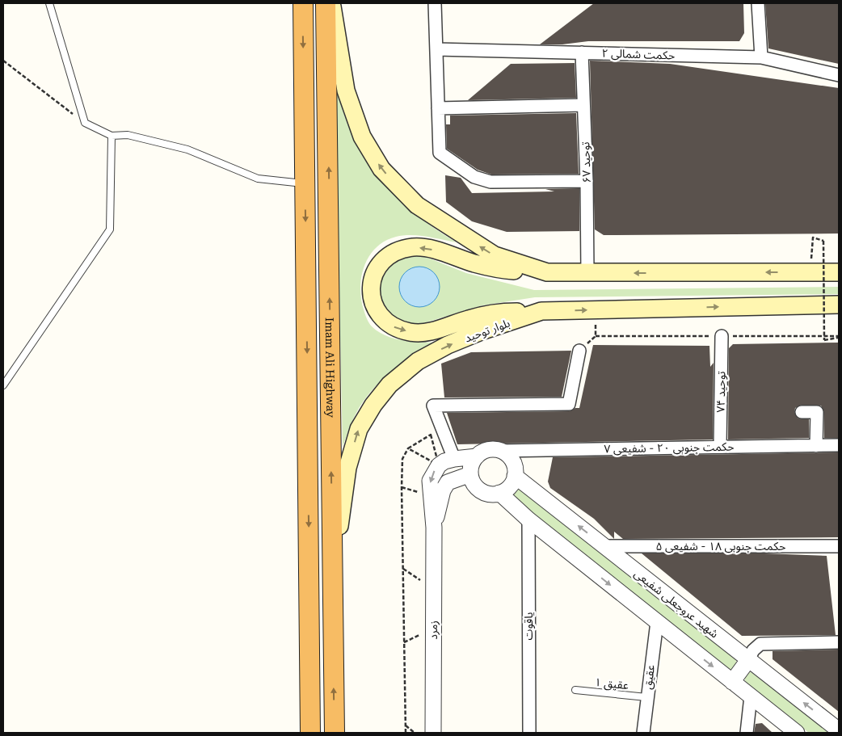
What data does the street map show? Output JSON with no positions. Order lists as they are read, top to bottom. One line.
{"streets":{"highway":["Imam Ali Highway"],"main road":["بلوار توحید"],"street":["حکمت شمالی ۲","توحید ۶۷","توحید ۷۴","حکمت جنوبی ۲۰ - شفیعی ۷","حکمت جنوبی ۱۸ - شفیعی ۵","شهید عروجعلی شفیعی","یاقوت","زمرد","عقیق"],"lane":["عقیق ۱"]},"crossings":[["حکمت شمالی ۲","توحید ۶۷"],["بلوار توحید","Imam Ali Highway"],["توحید ۷۴","حکمت جنوبی ۲۰ - شفیعی ۷"],["حکمت جنوبی ۲۰ - شفیعی ۷","شهید عروجعلی شفیعی"],["حکمت جنوبی ۲۰ - شفیعی ۷","زمرد"],["حکمت جنوبی ۱۸ - شفیعی ۵","شهید عروجعلی شفیعی"],["شهید عروجعلی شفیعی","زمرد"],["عقیق","عقیق ۱"]],"one_way":["بلوار توحید"]}
